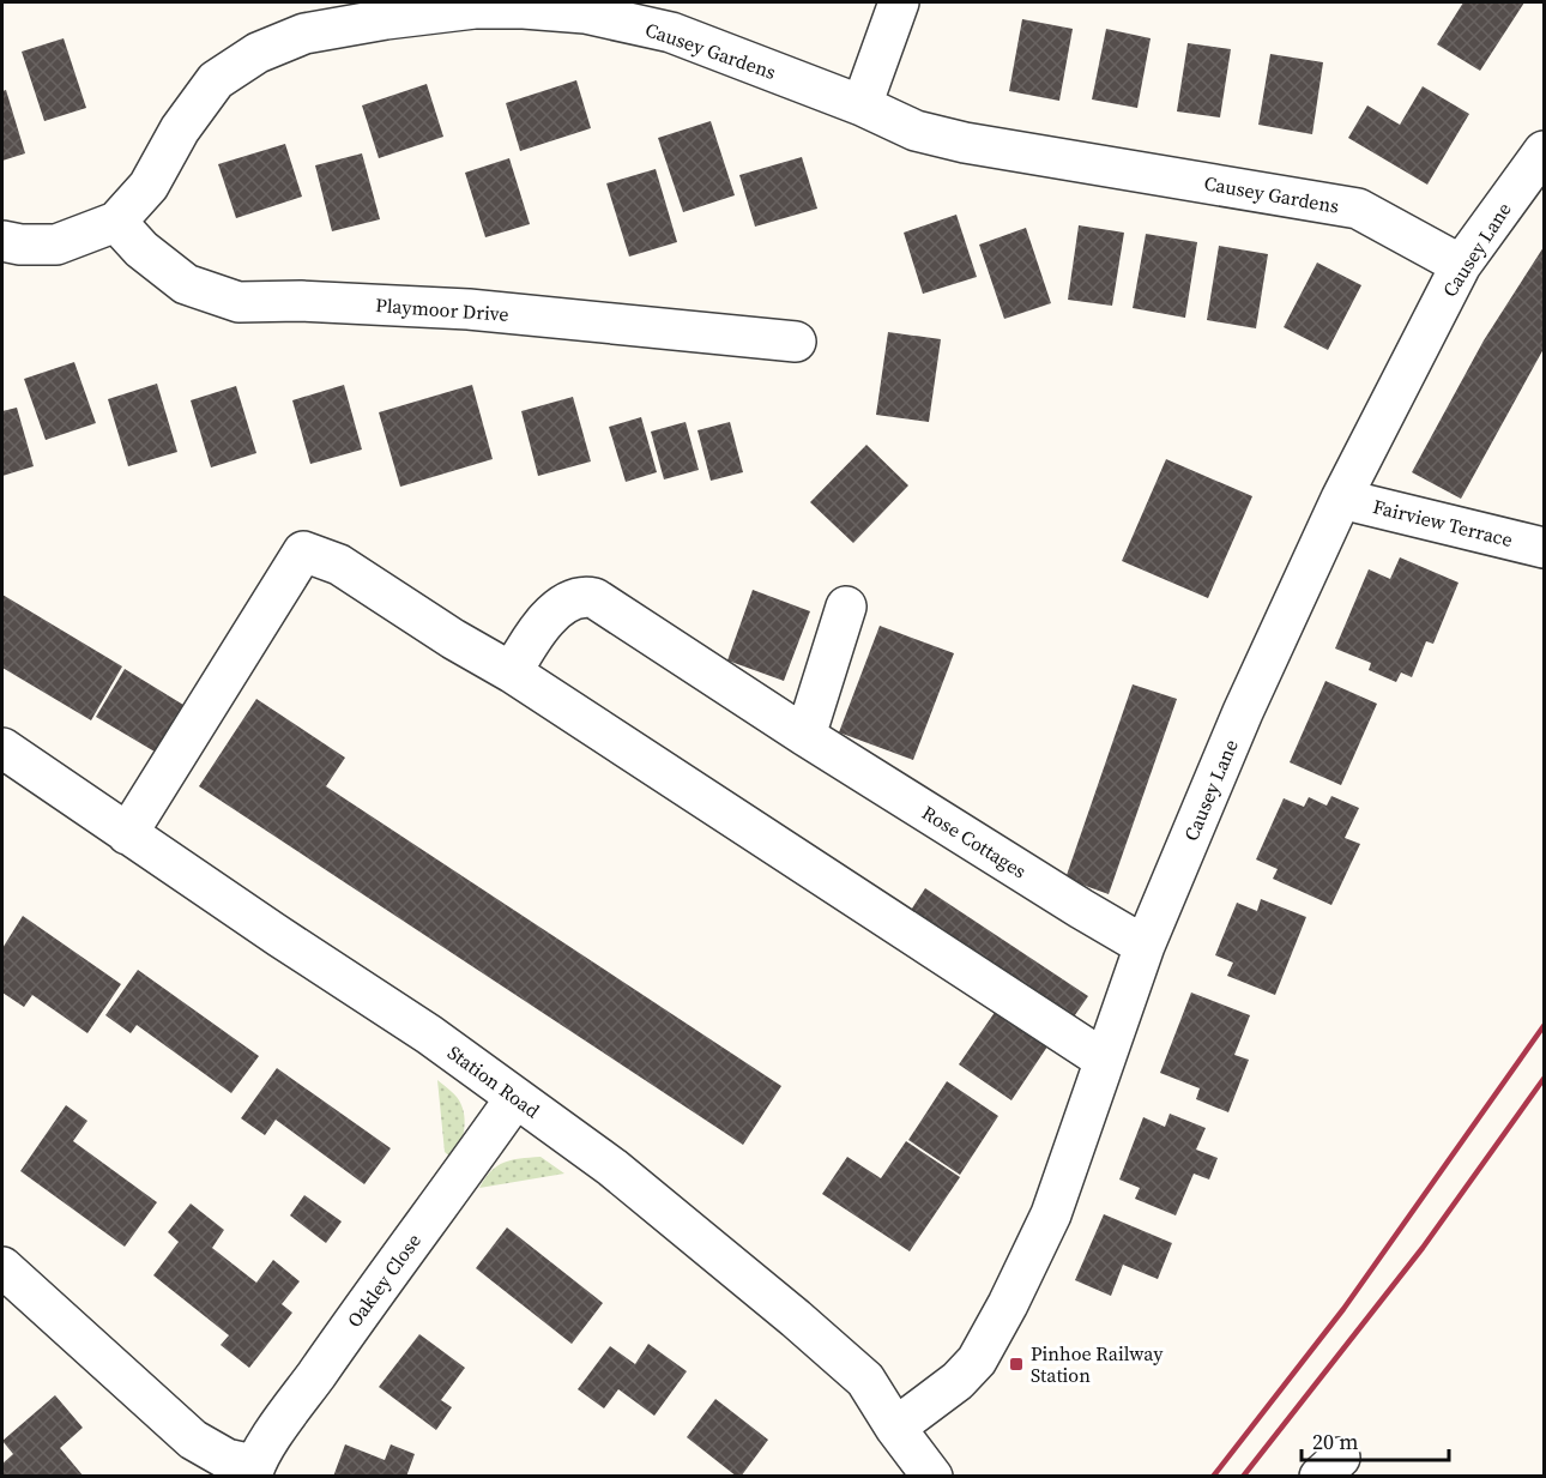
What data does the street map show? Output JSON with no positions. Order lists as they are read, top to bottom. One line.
{"streets":{"street":["Causey Gardens","Causey Lane","Playmoor Drive","Fairview Terrace","Rose Cottages","Station Road","Oakley Close"]},"crossings":[["Causey Gardens","Causey Lane"],["Causey Gardens","Playmoor Drive"],["Causey Lane","Fairview Terrace"],["Causey Lane","Rose Cottages"],["Causey Lane","Station Road"],["Station Road","Oakley Close"]],"places":{"transit":["Pinhoe Railway Station"]},"scale_bar":"20 m"}
